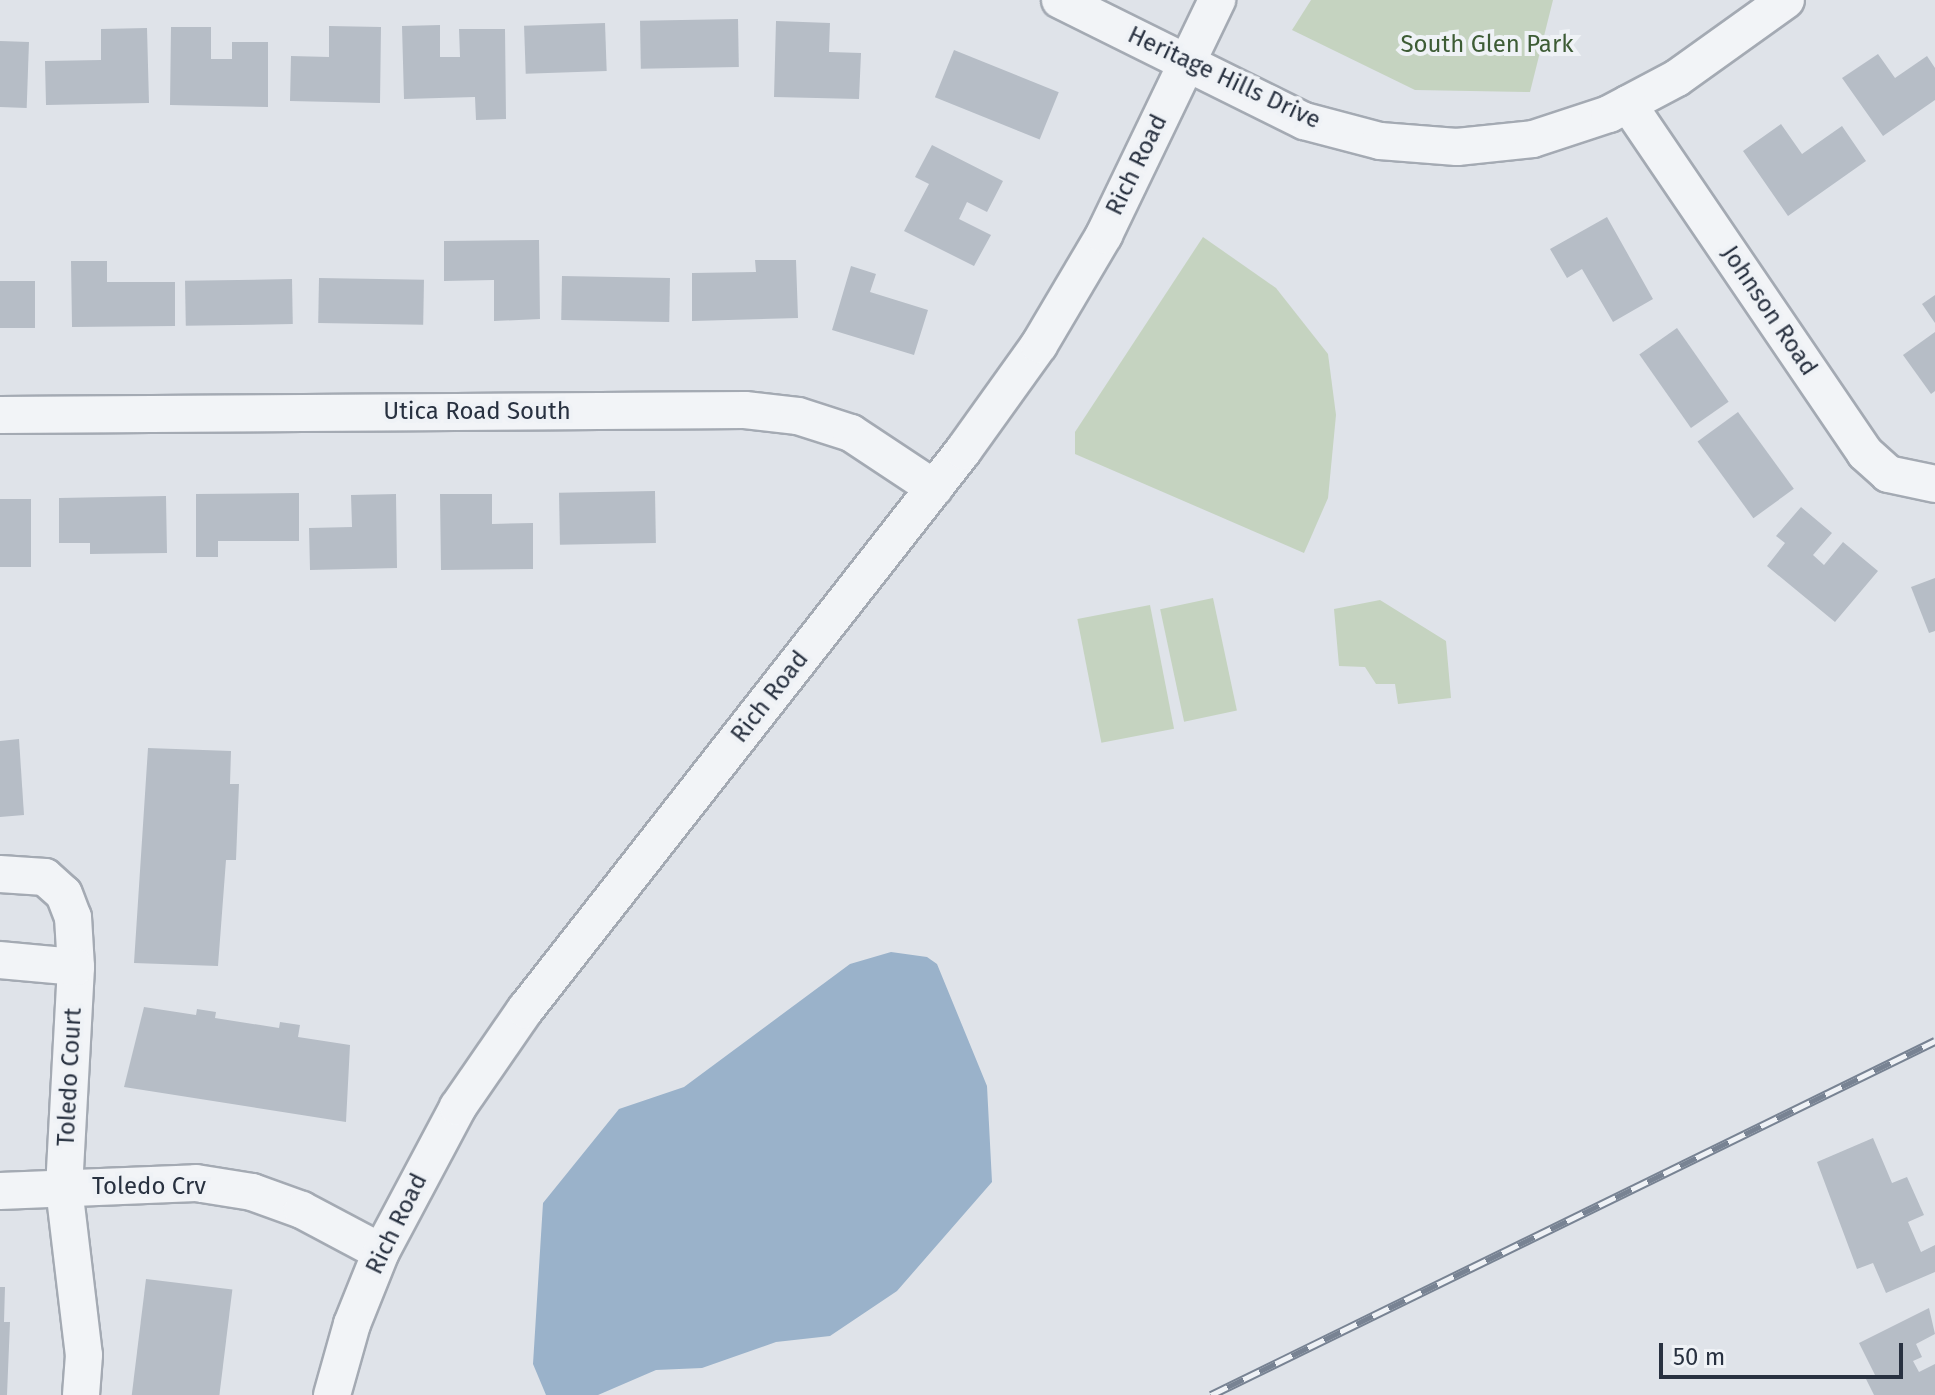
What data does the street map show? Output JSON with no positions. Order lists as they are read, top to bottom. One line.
{"streets":{"street":["Heritage Hills Drive","Rich Road","Johnson Road","Utica Road South","Toledo Court","Toledo Crv"]},"crossings":[["Heritage Hills Drive","Rich Road"],["Heritage Hills Drive","Johnson Road"],["Rich Road","Utica Road South"],["Rich Road","Toledo Crv"],["Toledo Court","Toledo Crv"]],"parks":["South Glen Park"],"scale_bar":"50 m"}
